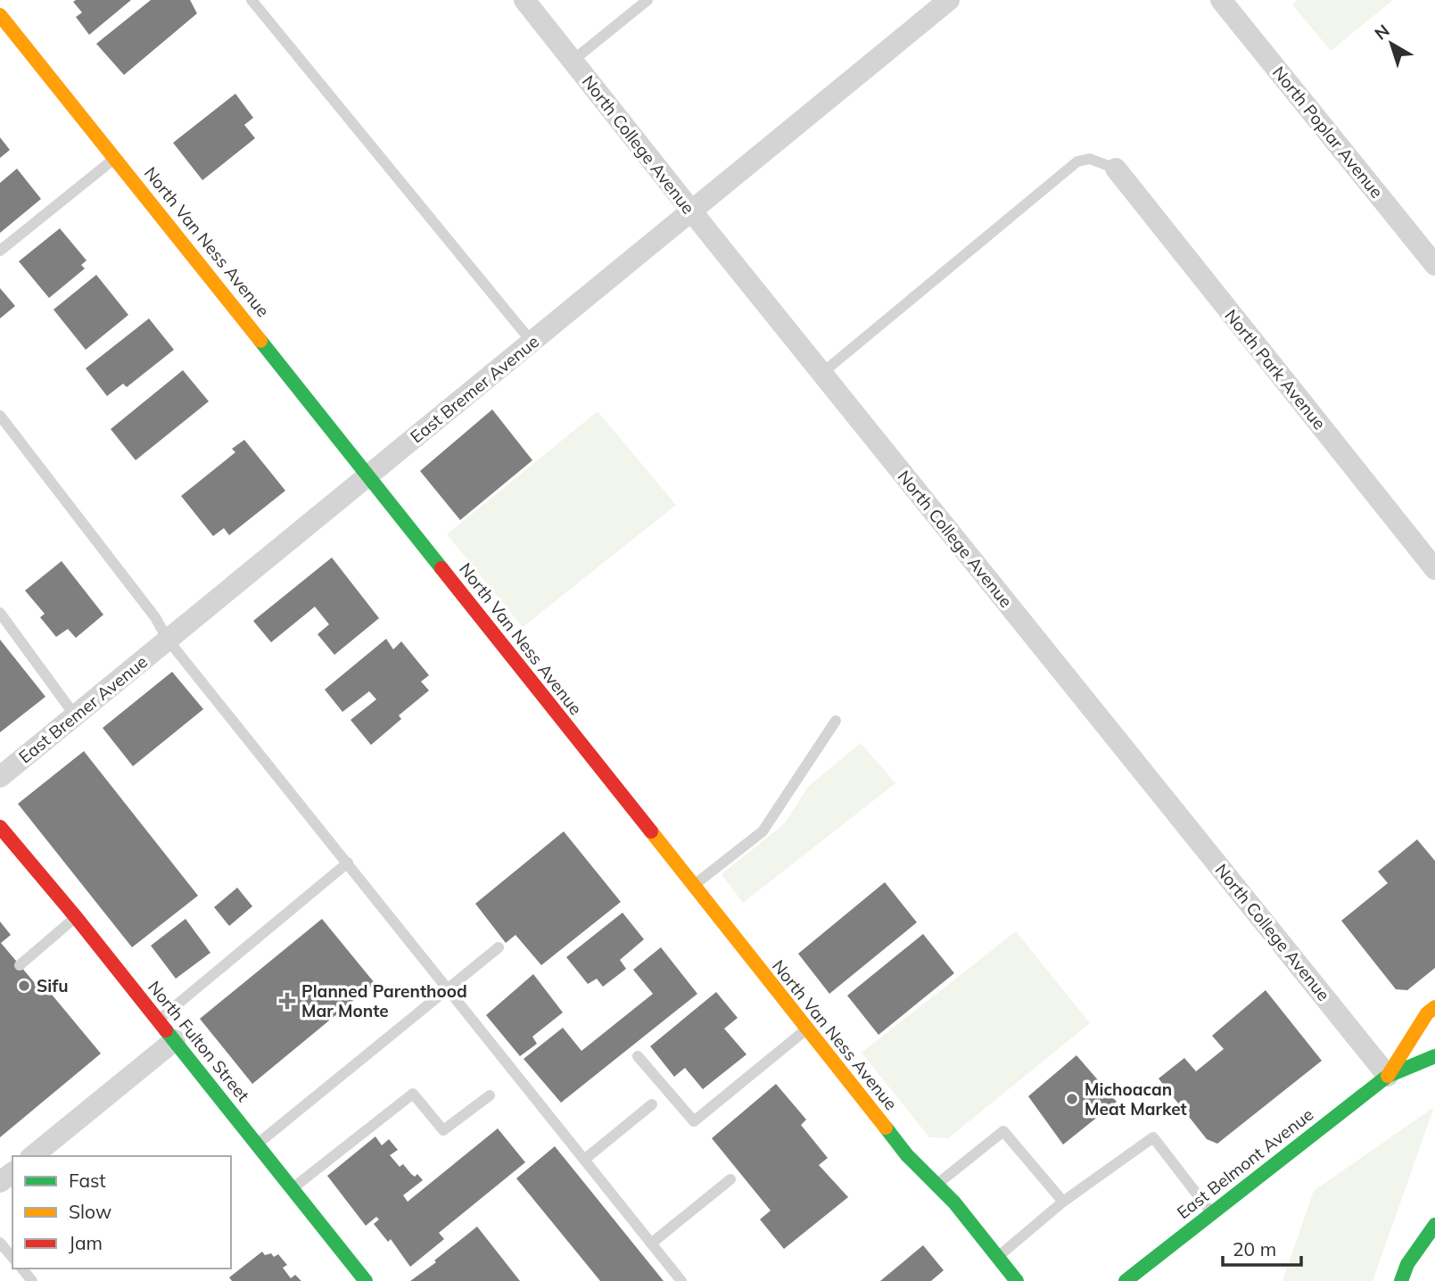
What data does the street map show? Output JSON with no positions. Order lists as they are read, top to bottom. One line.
{"streets":{"main road":["North Van Ness Avenue","North Fulton Street","East Belmont Avenue"],"street":["North Poplar Avenue","North College Avenue","North Park Avenue","East Bremer Avenue"]},"crossings":[["North College Avenue","East Bremer Avenue"],["North College Avenue","East Belmont Avenue"],["North Van Ness Avenue","East Bremer Avenue"]],"places":{"other":["Sifu","Michoacan Meat Market"],"health":["Planned Parenthood Mar Monte"]},"legend":["Fast","Slow","Jam"],"scale_bar":"20 m","north":"top left"}
